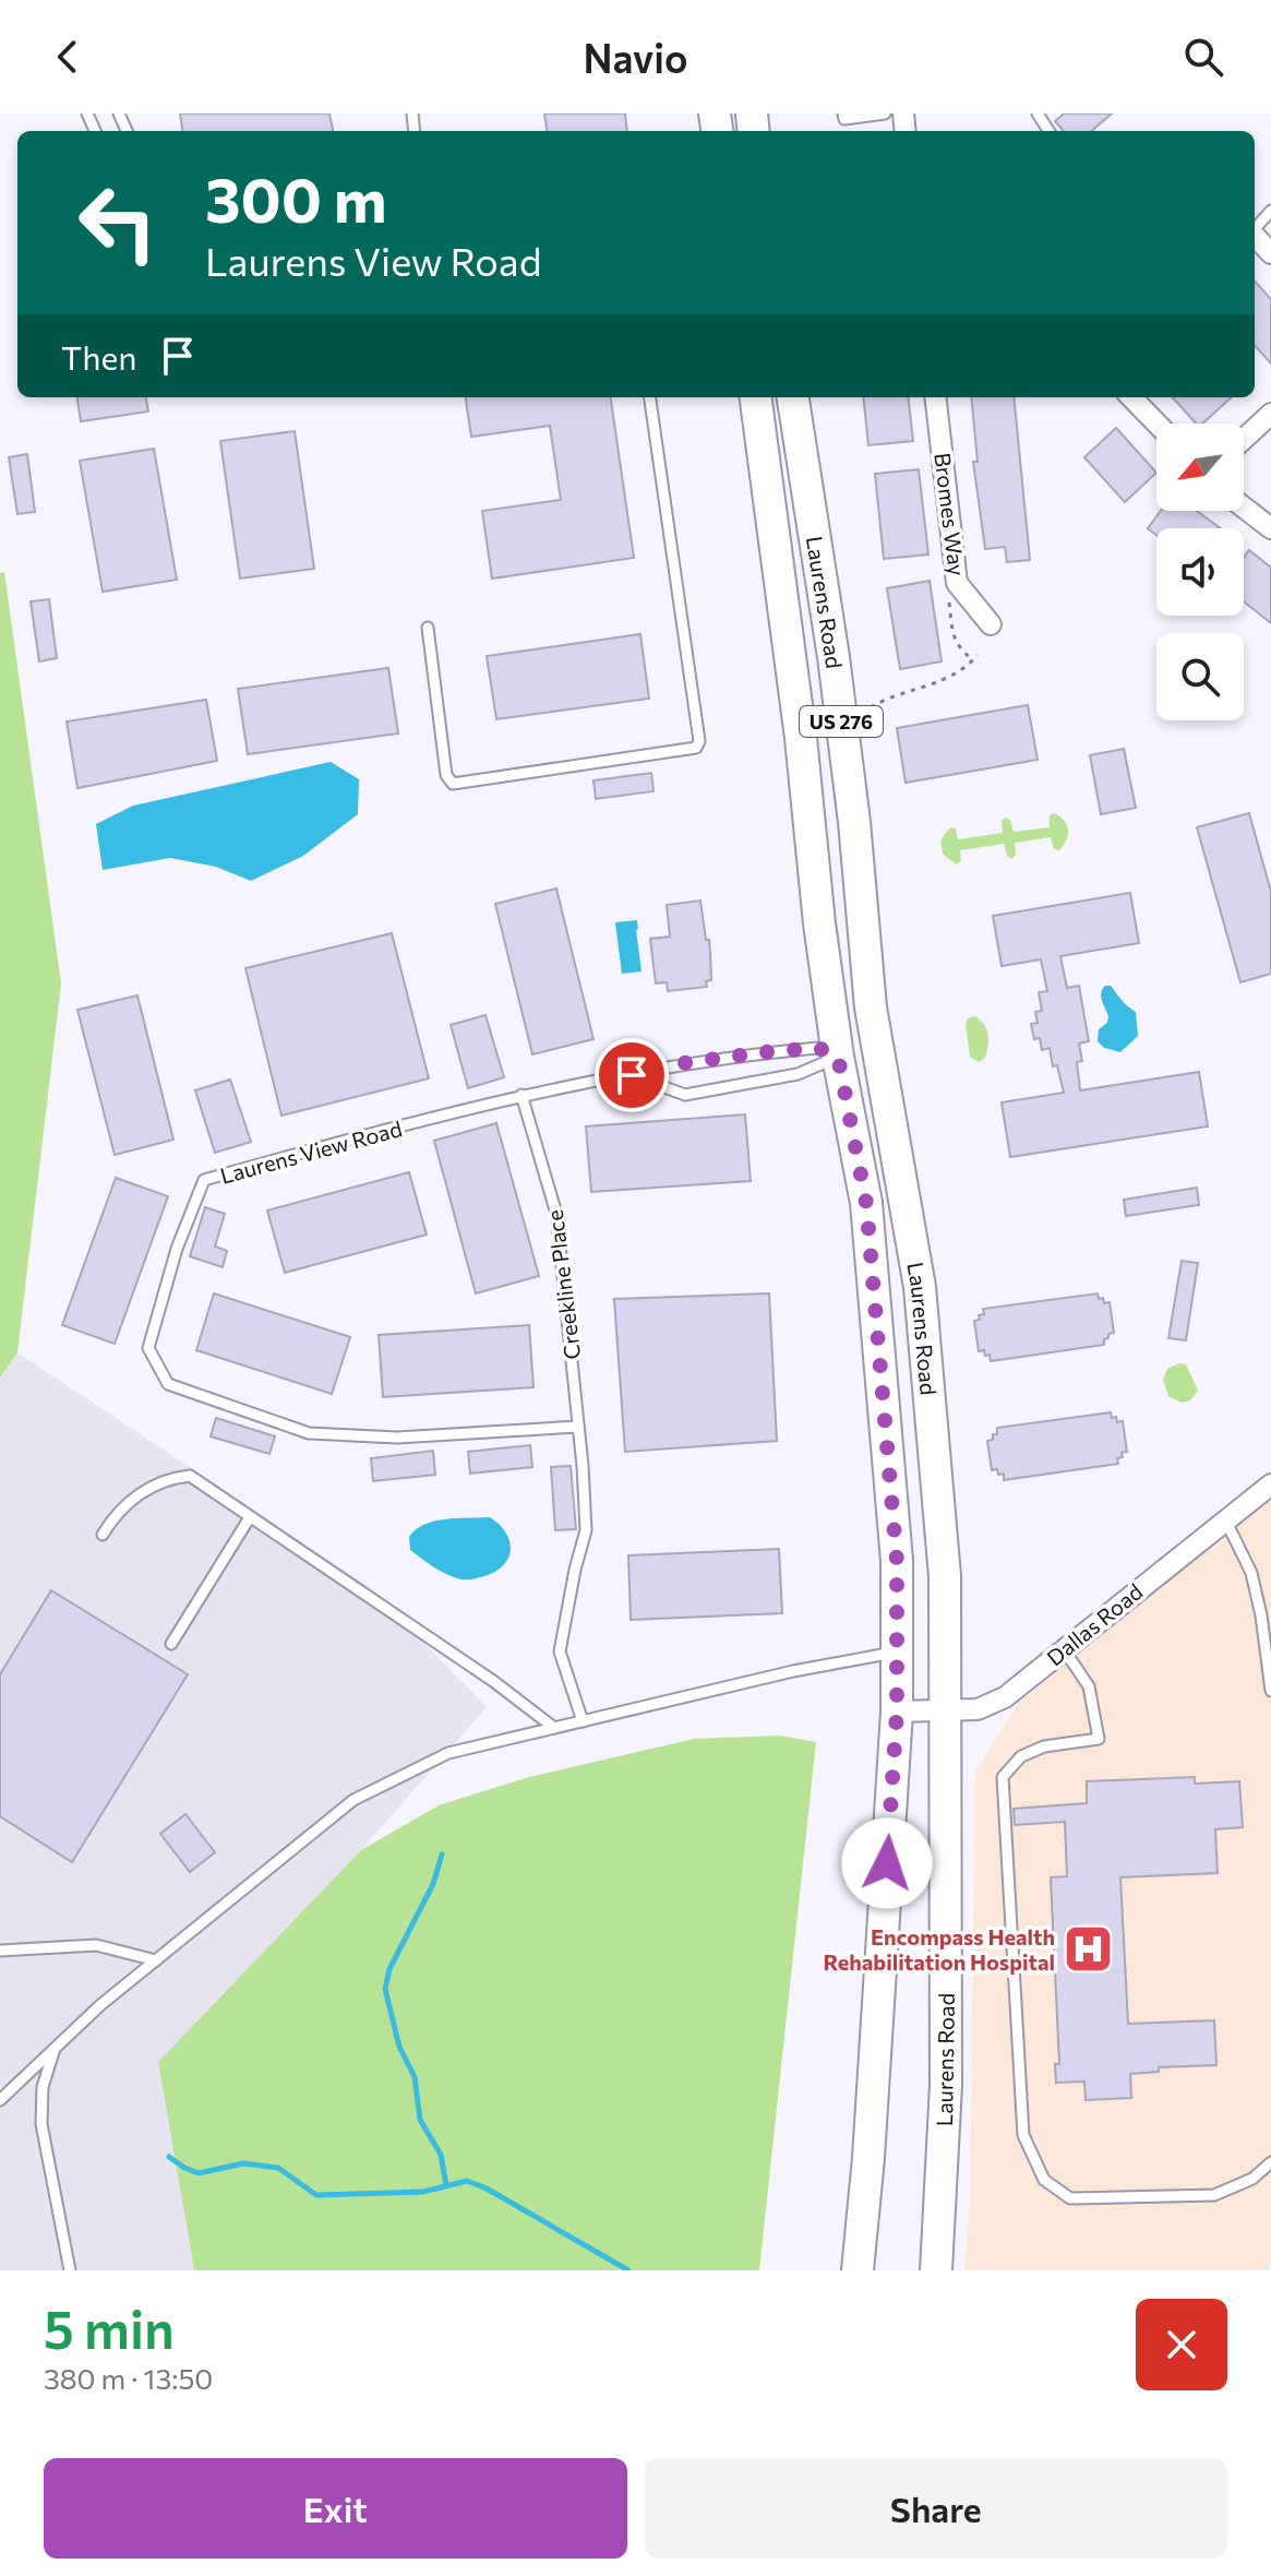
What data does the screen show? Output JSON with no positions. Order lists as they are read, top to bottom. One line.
{"streets":{"main road":["Laurens Road","US 276"],"street":["Bromes Way","Dallas Road"],"lane":["Laurens View Road","Creekline Place"]},"crossings":[["Laurens Road","Laurens View Road"],["Laurens Road","Dallas Road"],["Laurens View Road","Creekline Place"]],"places":{"hospital":["Encompass Health Rehabilitation Hospital"]},"north":"bottom left","page":{"header":"Navio","turn":["300 m","Laurens View Road"],"then":"Then","heading":["5 min","380 m · 13:50"],"buttons":["Exit","Share"]}}
